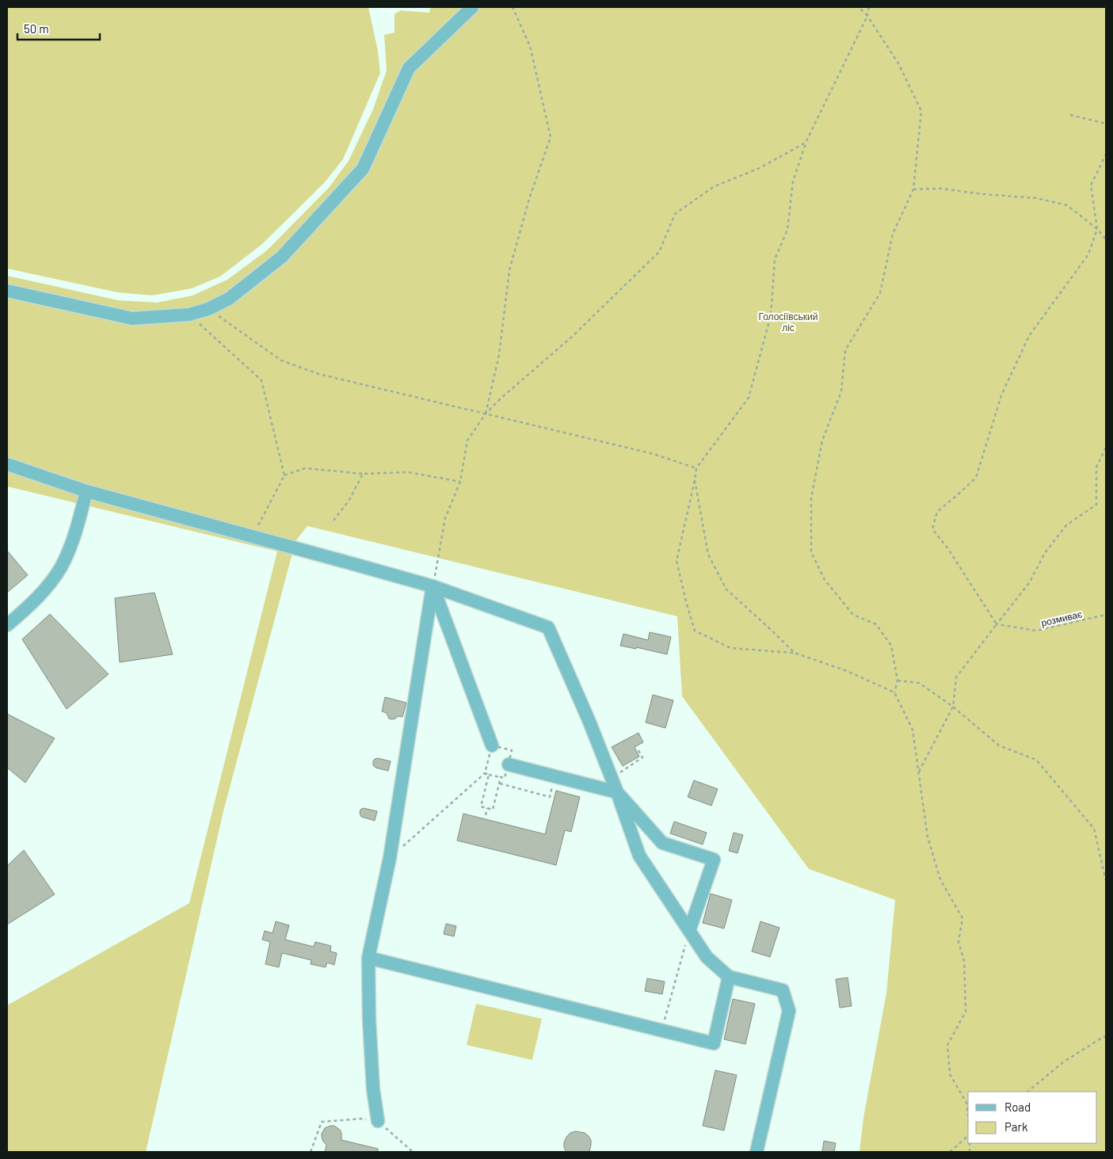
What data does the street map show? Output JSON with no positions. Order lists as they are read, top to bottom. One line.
{"streets":{"path":["розмиває"]},"parks":["Голосіївський ліс"],"legend":["Road","Park"],"scale_bar":"50 m"}
